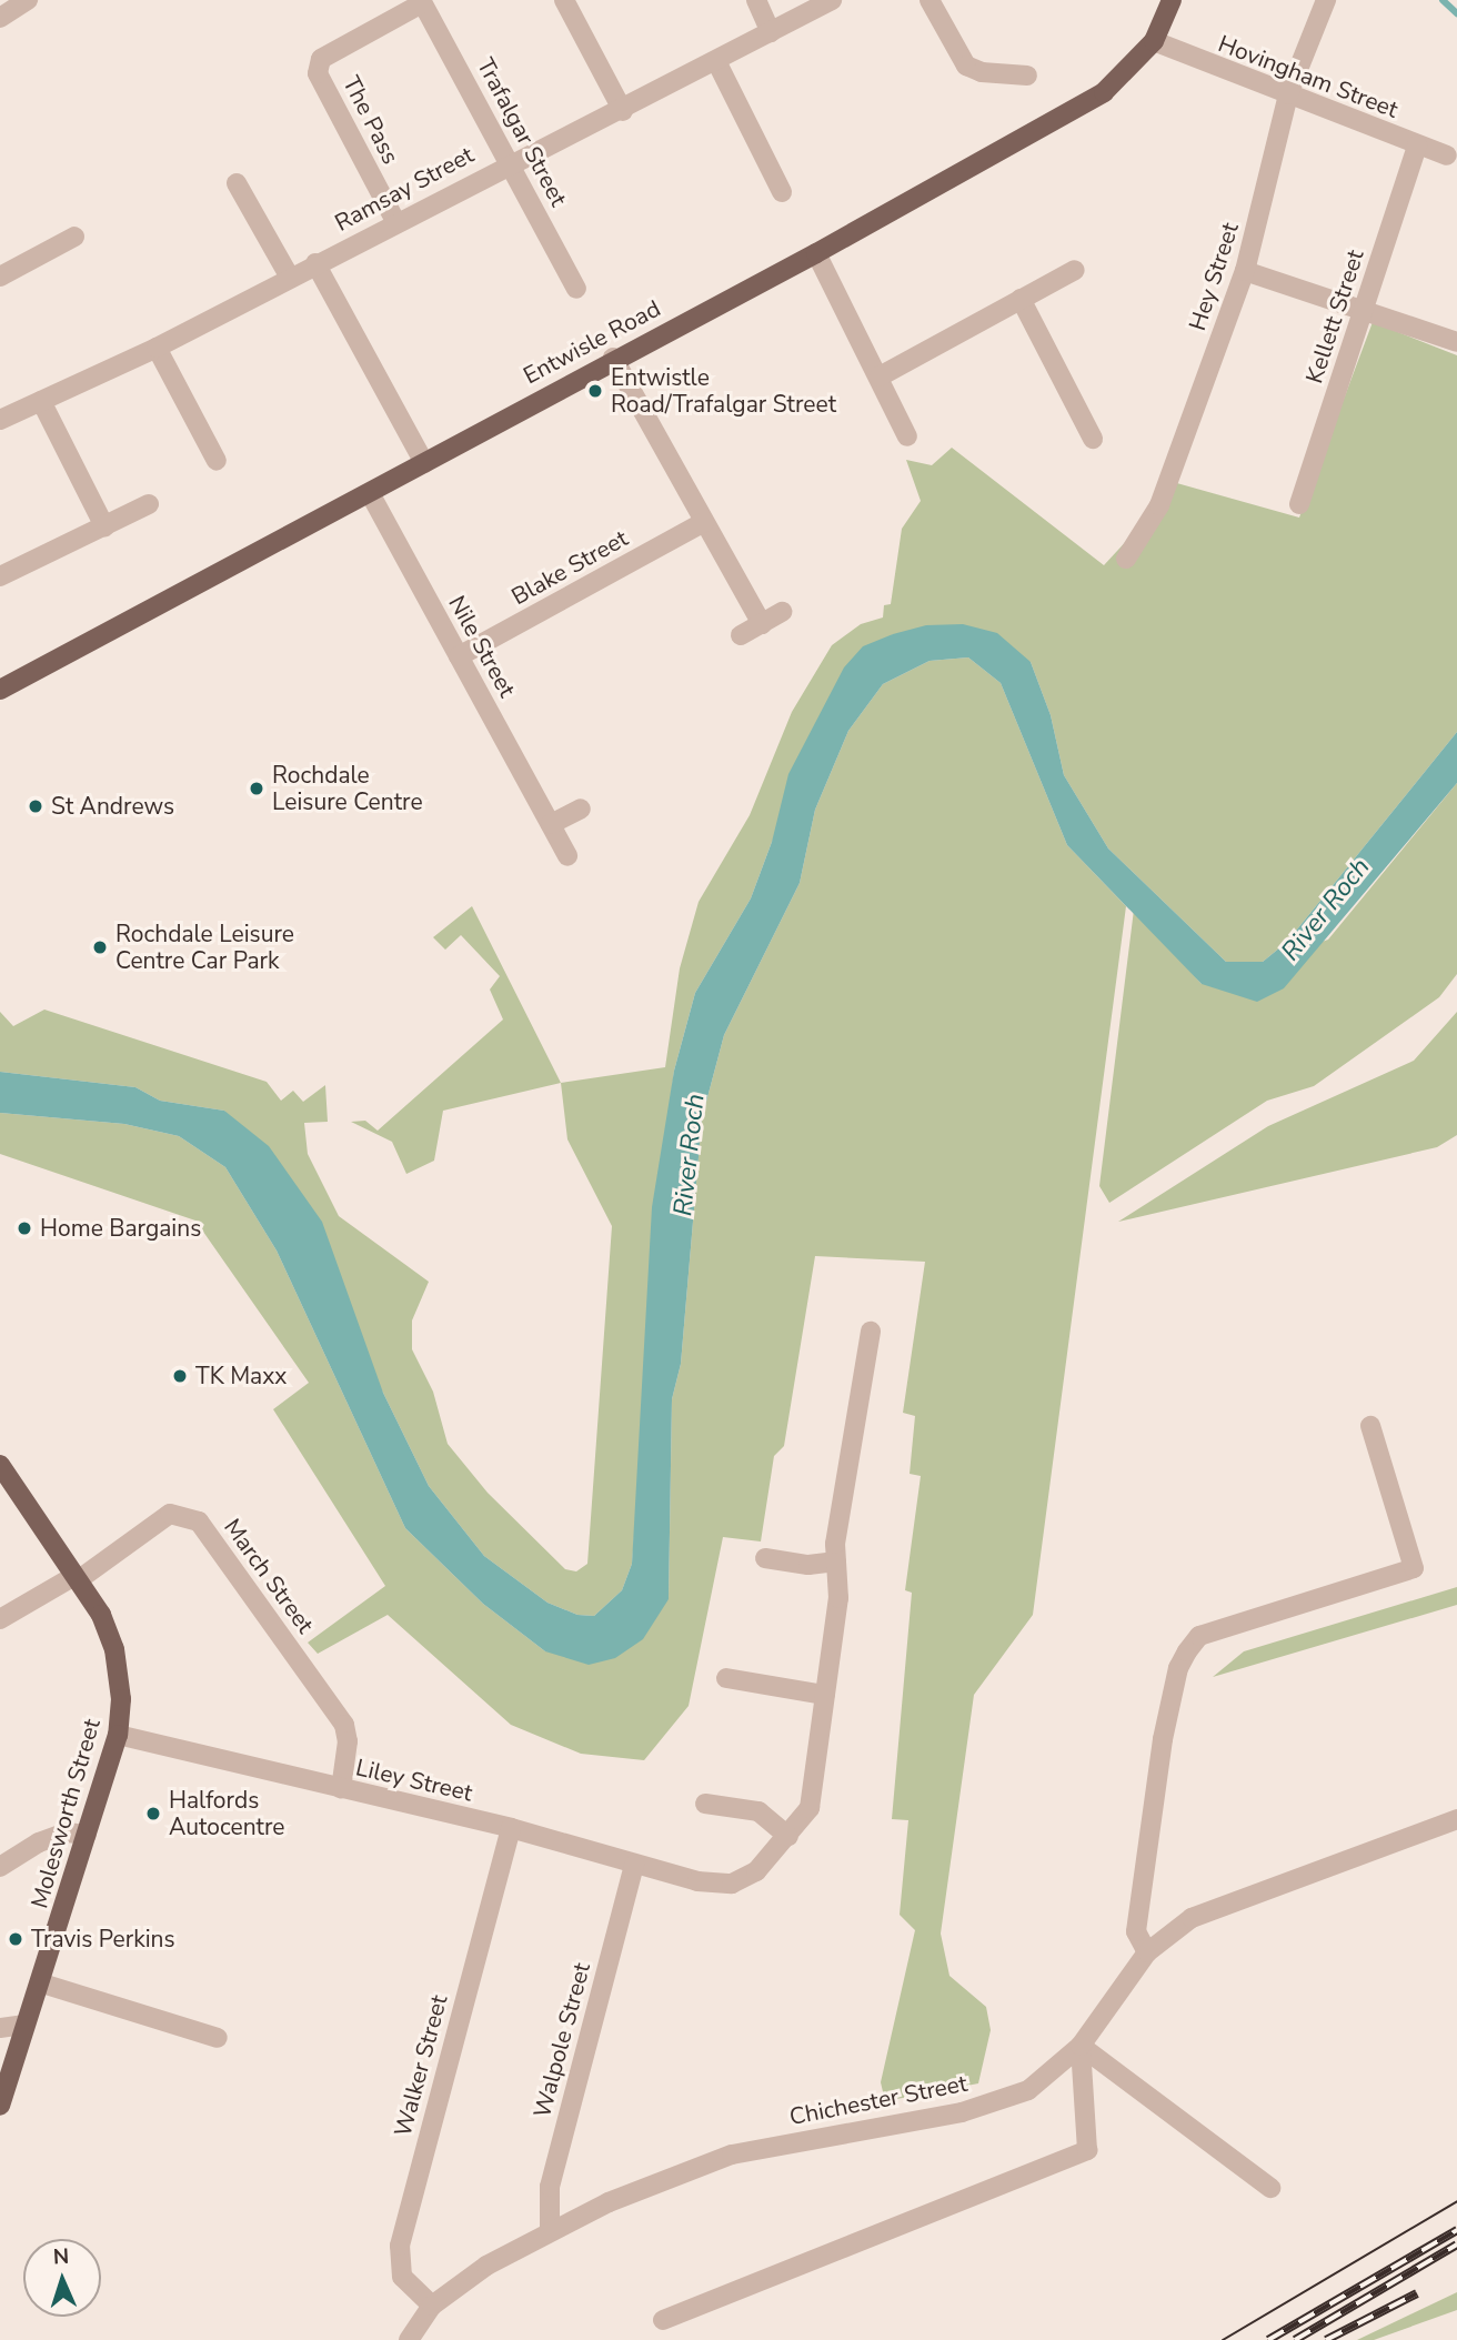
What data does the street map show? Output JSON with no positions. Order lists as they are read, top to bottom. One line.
{"streets":{"main road":["Entwisle Road","Molesworth Street"],"street":["Hovingham Street","The Pass","Trafalgar Street","Ramsay Street","Hey Street","Kellett Street","Blake Street","Nile Street","March Street","Liley Street","Walpole Street","Walker Street","Chichester Street"]},"crossings":[["Hovingham Street","Hey Street"],["Hovingham Street","Kellett Street"],["Hovingham Street","Entwisle Road"],["The Pass","Trafalgar Street"],["The Pass","Ramsay Street"],["Trafalgar Street","Ramsay Street"],["Entwisle Road","Nile Street"],["Blake Street","Nile Street"],["March Street","Liley Street"],["March Street","Molesworth Street"],["Liley Street","Molesworth Street"],["Liley Street","Walpole Street"],["Liley Street","Walker Street"],["Walpole Street","Chichester Street"],["Walker Street","Chichester Street"]],"water":["River Roch"],"places":["Entwistle Road/Trafalgar Street","Rochdale Leisure Centre","St Andrews","Rochdale Leisure Centre Car Park","Home Bargains","TK Maxx","Halfords Autocentre","Travis Perkins"],"north":"top"}
